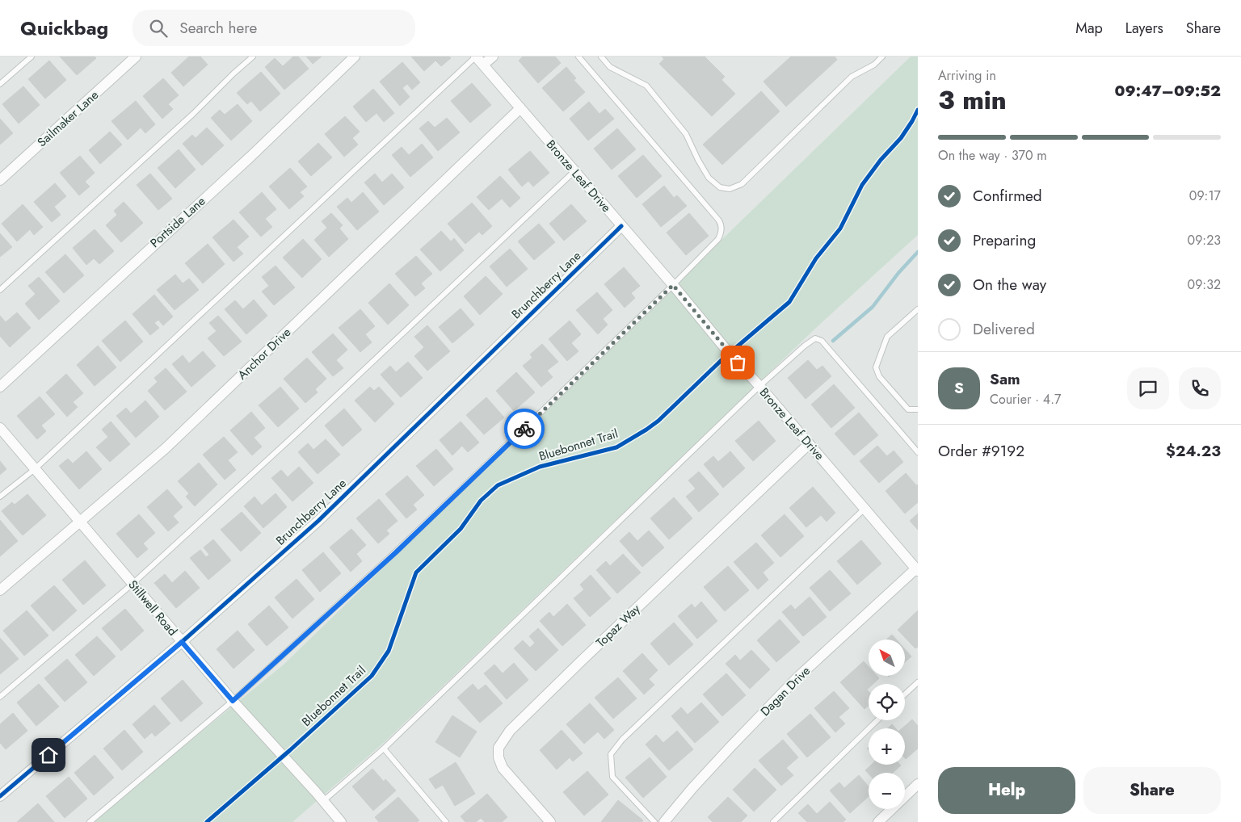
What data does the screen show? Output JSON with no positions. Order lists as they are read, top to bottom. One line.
{"streets":{"street":["Sailmaker Lane","Bronze Leaf Drive","Portside Lane","Brunchberry Lane","Anchor Drive","Stillwell Road","Topaz Way","Dagan Drive"],"cycle path":["Bluebonnet Trail"]},"crossings":[["Bronze Leaf Drive","Brunchberry Lane"],["Bronze Leaf Drive","Anchor Drive"],["Bronze Leaf Drive","Topaz Way"],["Bronze Leaf Drive","Dagan Drive"],["Brunchberry Lane","Stillwell Road"],["Anchor Drive","Stillwell Road"]],"north":"top left","page":{"header":"Quickbag","search":"Search here","nav":["Map","Layers","Share"],"heading":["3 min","Arriving in","09:47–09:52"],"panel":["Sam","Courier · 4.7","Order #9192","$24.23"],"bar":"On the way · 370 m","list":[["Confirmed","09:17"],["Preparing","09:23"],["On the way","09:32"],"Delivered"],"round":"S","map_buttons":["+","−"],"buttons":["Help","Share"]}}
